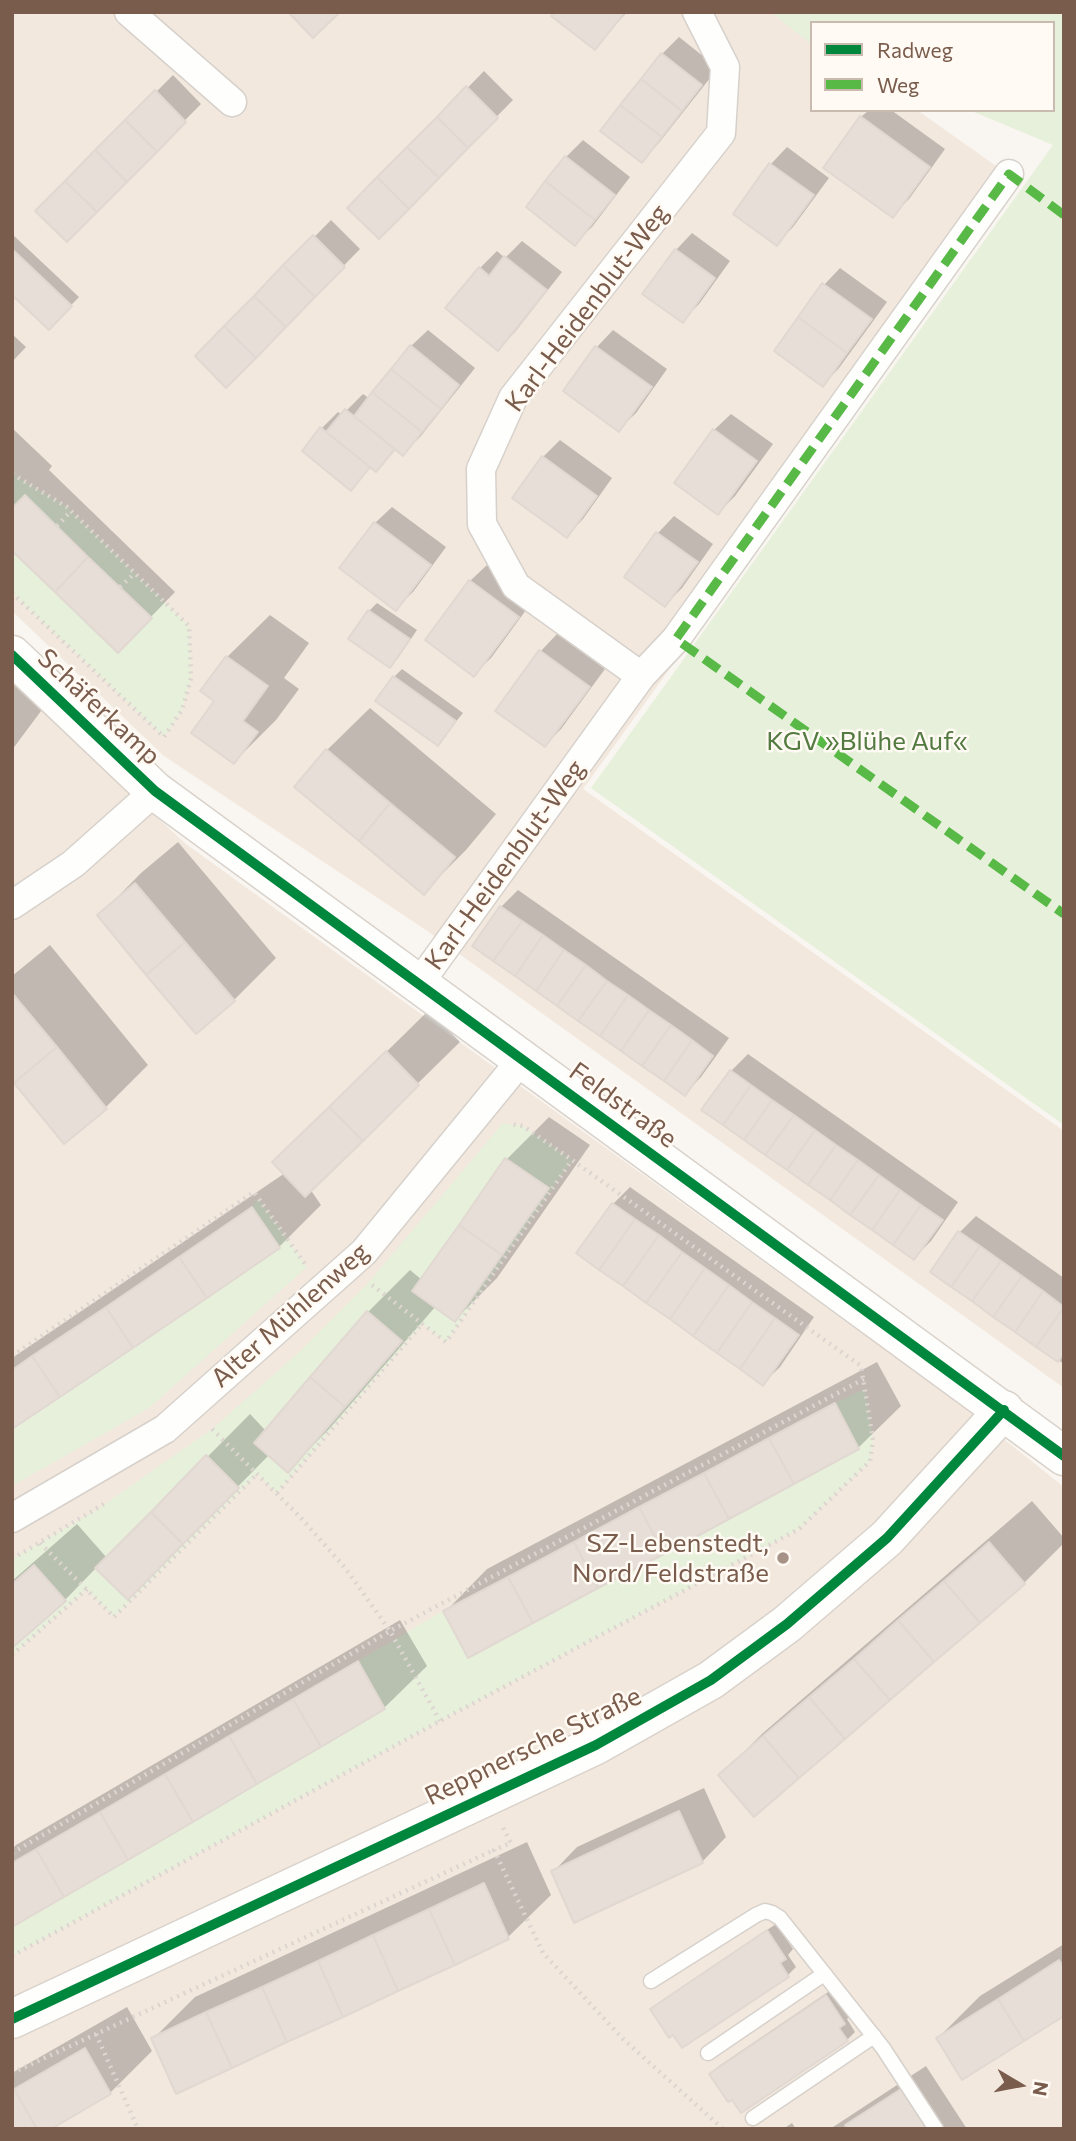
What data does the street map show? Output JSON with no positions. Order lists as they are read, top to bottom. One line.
{"streets":{"street":["Karl-Heidenblut-Weg","Schäferkamp","Feldstraße","Alter Mühlenweg","Reppnersche Straße"]},"crossings":[["Karl-Heidenblut-Weg","Feldstraße"],["Schäferkamp","Feldstraße"],["Feldstraße","Alter Mühlenweg"],["Feldstraße","Reppnersche Straße"]],"parks":["KGV »Blühe Auf«"],"places":["SZ-Lebenstedt, Nord/Feldstraße"],"legend":["Radweg","Weg"],"north":"right"}
